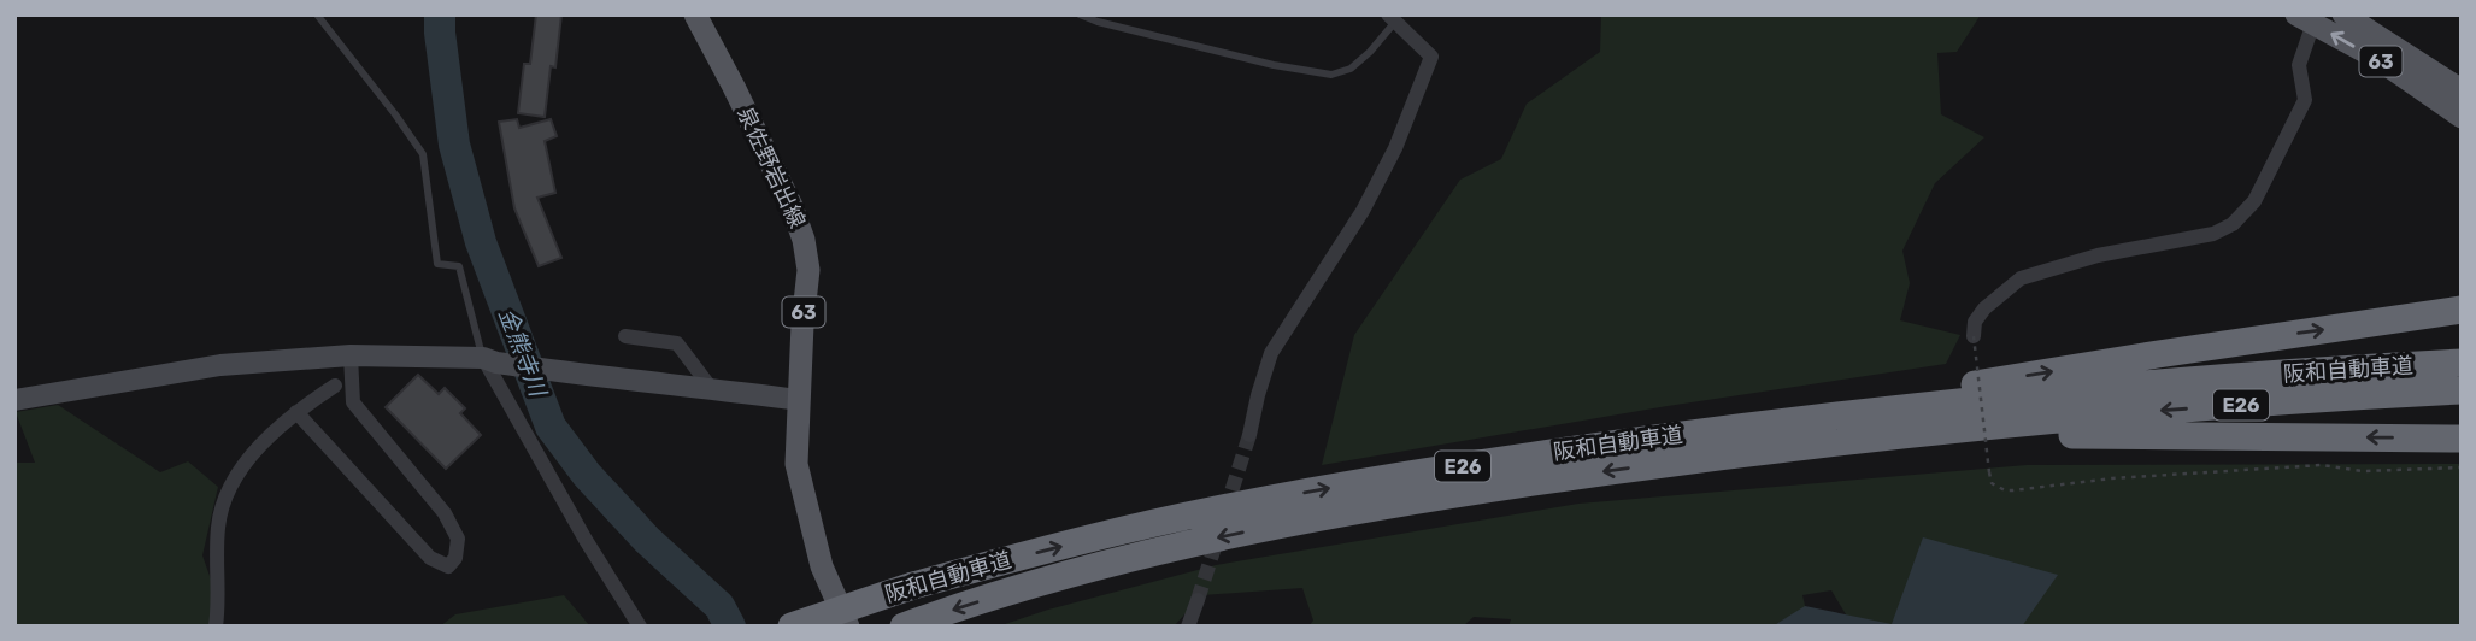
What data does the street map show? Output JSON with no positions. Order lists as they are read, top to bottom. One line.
{"streets":{"highway":["阪和自動車道","E26"],"main road":["63","泉佐野岩出線"]},"water":["金熊寺川"]}
